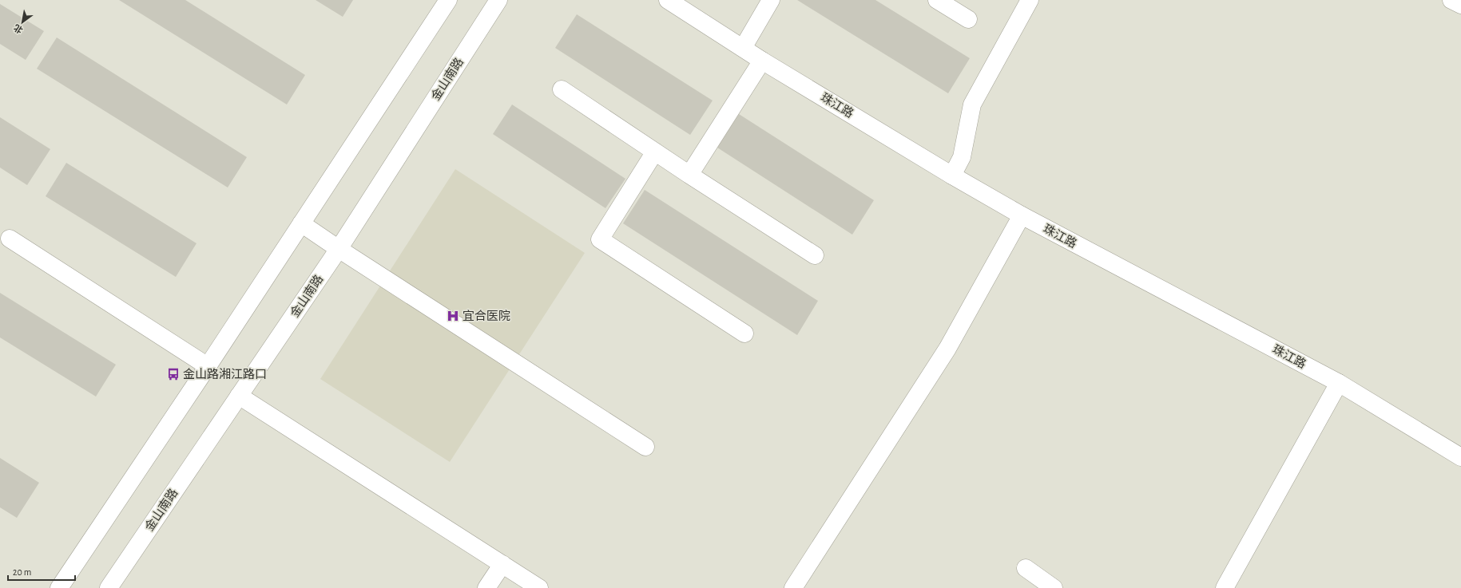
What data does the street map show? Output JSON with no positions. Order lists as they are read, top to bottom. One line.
{"streets":{"street":["金山南路","珠江路"]},"places":{"hospital":["宜合医院"],"bus stop":["金山路湘江路口"]},"scale_bar":"20 m","north":"bottom left"}
